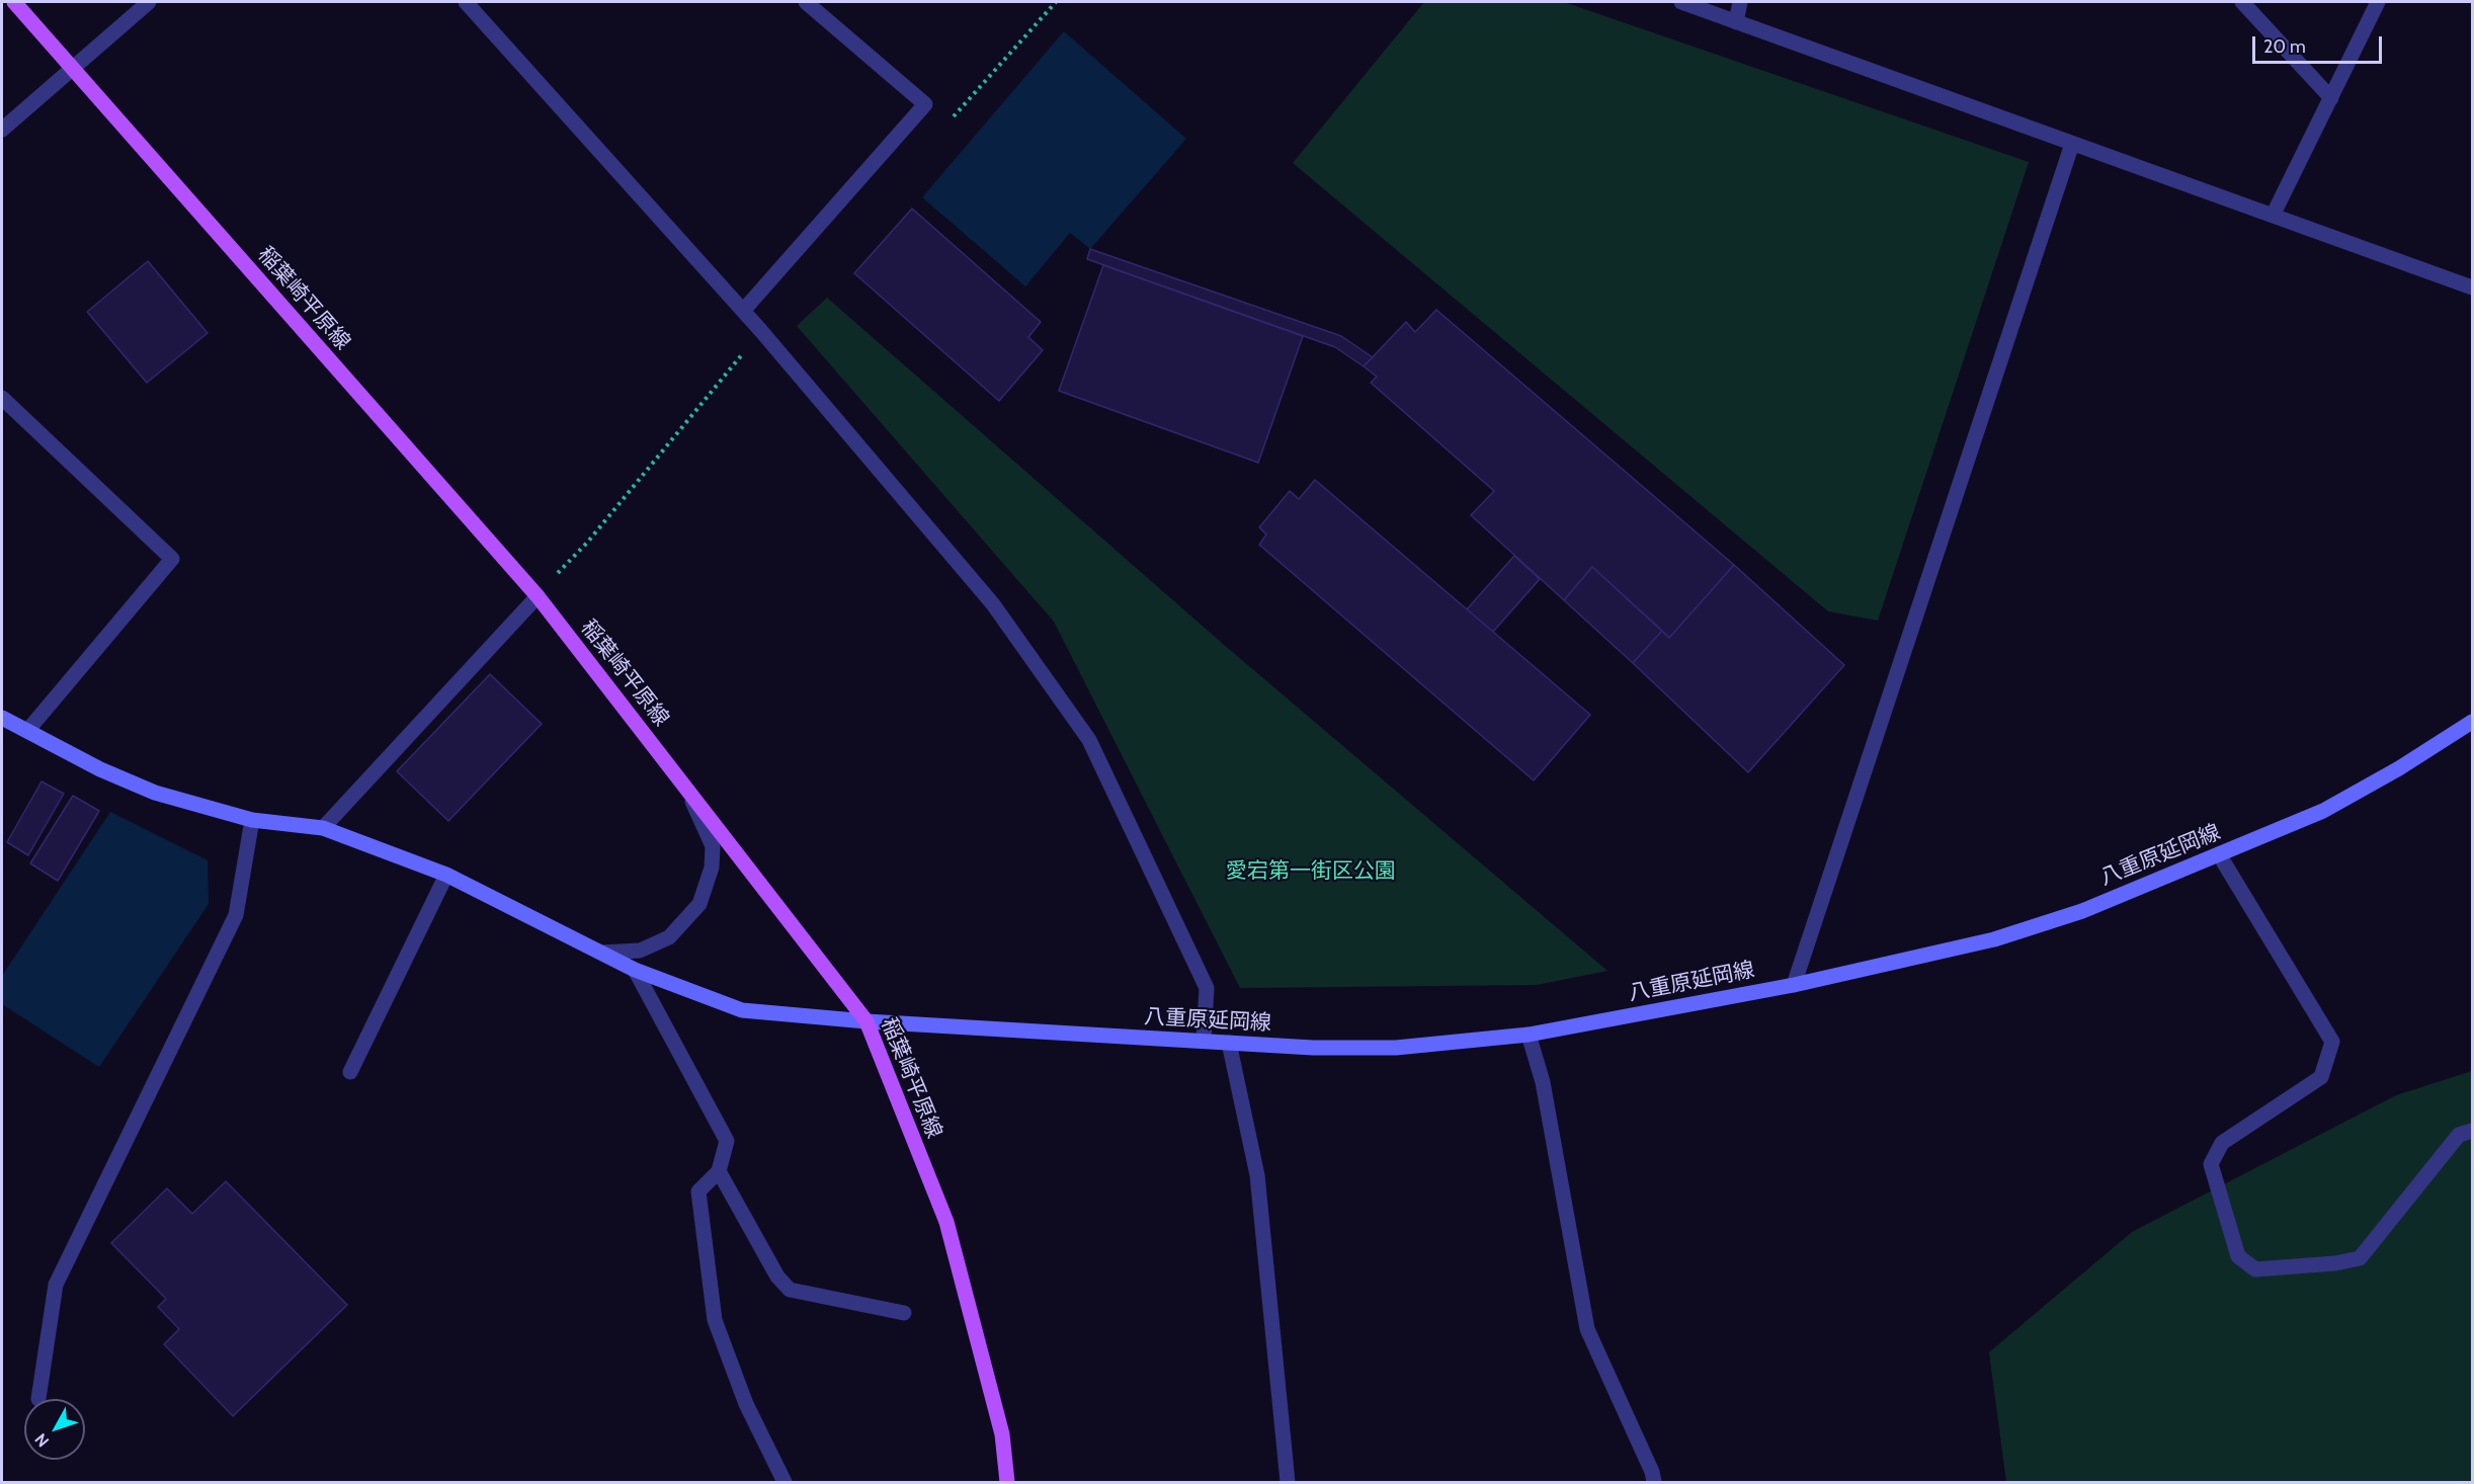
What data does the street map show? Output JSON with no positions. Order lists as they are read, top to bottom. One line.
{"streets":{"main road":["稲葉崎平原線","八重原延岡線"]},"crossings":[["稲葉崎平原線","八重原延岡線"]],"parks":["愛宕第一街区公園"],"scale_bar":"20 m","north":"bottom left"}
